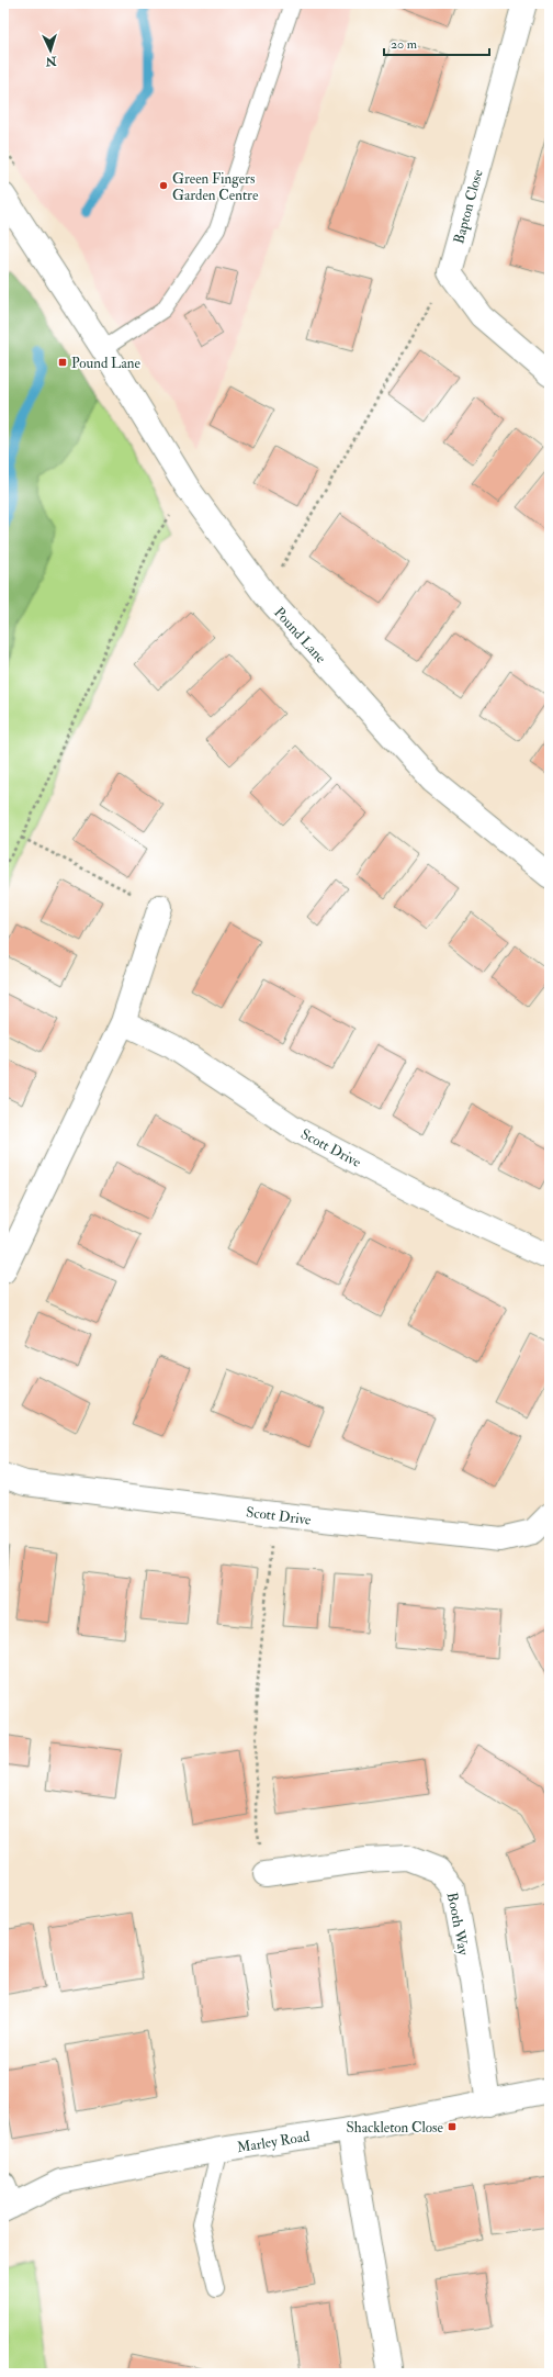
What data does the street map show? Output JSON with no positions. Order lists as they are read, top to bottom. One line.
{"streets":{"street":["Bapton Close","Pound Lane","Scott Drive","Booth Way","Marley Road"]},"crossings":[["Booth Way","Marley Road"]],"places":{"other":["Green Fingers Garden Centre"],"transit":["Pound Lane","Shackleton Close"]},"scale_bar":"20 m","north":"bottom"}
